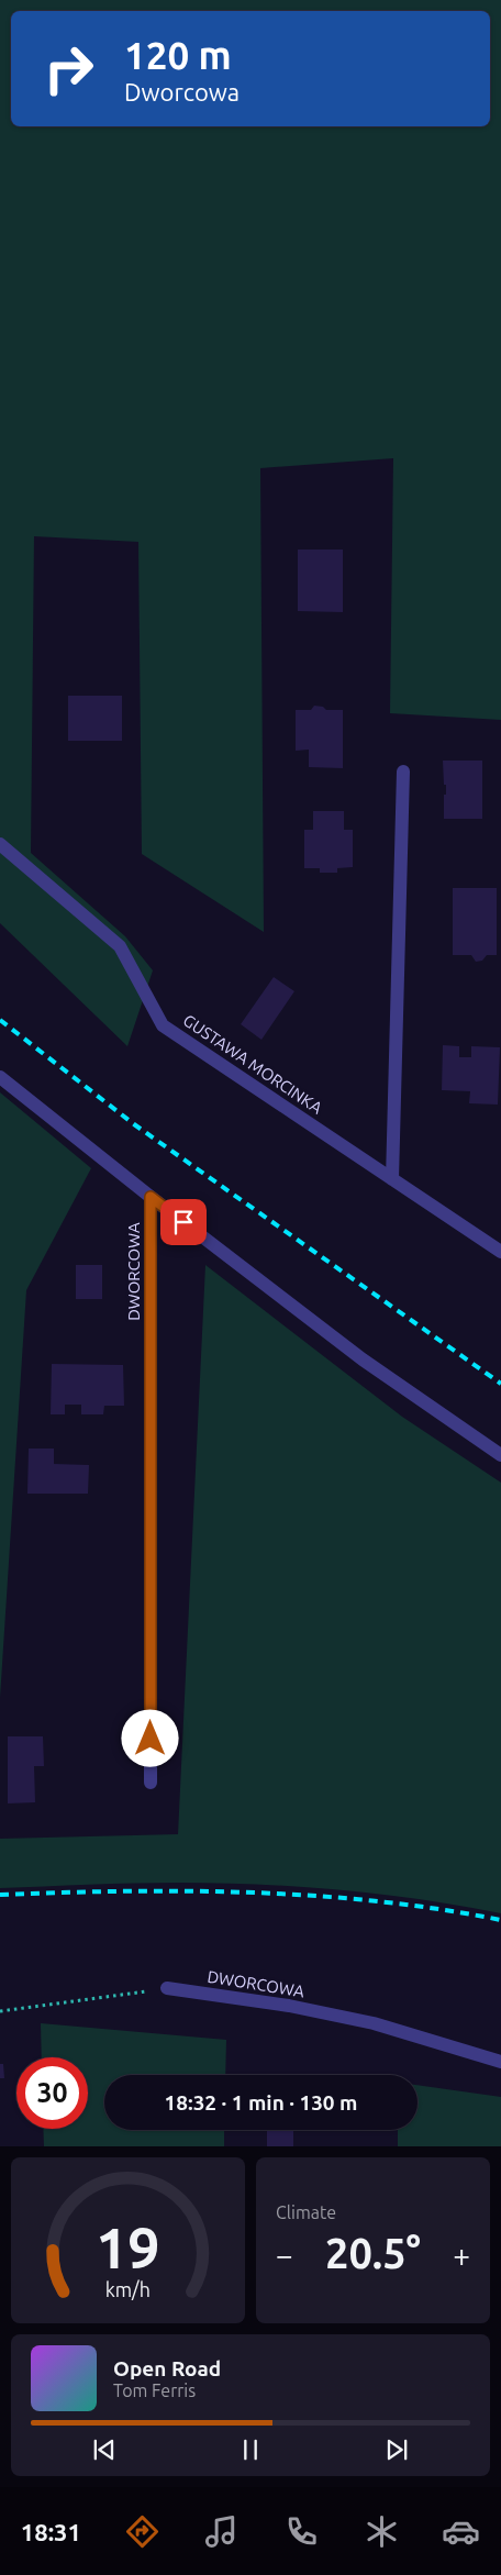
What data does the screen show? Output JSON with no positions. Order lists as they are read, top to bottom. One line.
{"streets":{"street":["GUSTAWA MORCINKA","DWORCOWA"]},"page":{"turn":["120 m","Dworcowa"],"limit":"30","trip":"18:32 · 1 min · 130 m","tile":"Climate","heat":["−","20.5°","+"],"song":["Open Road","Tom Ferris"],"tabs":"18:31","gauge":["19","km/h"]}}
